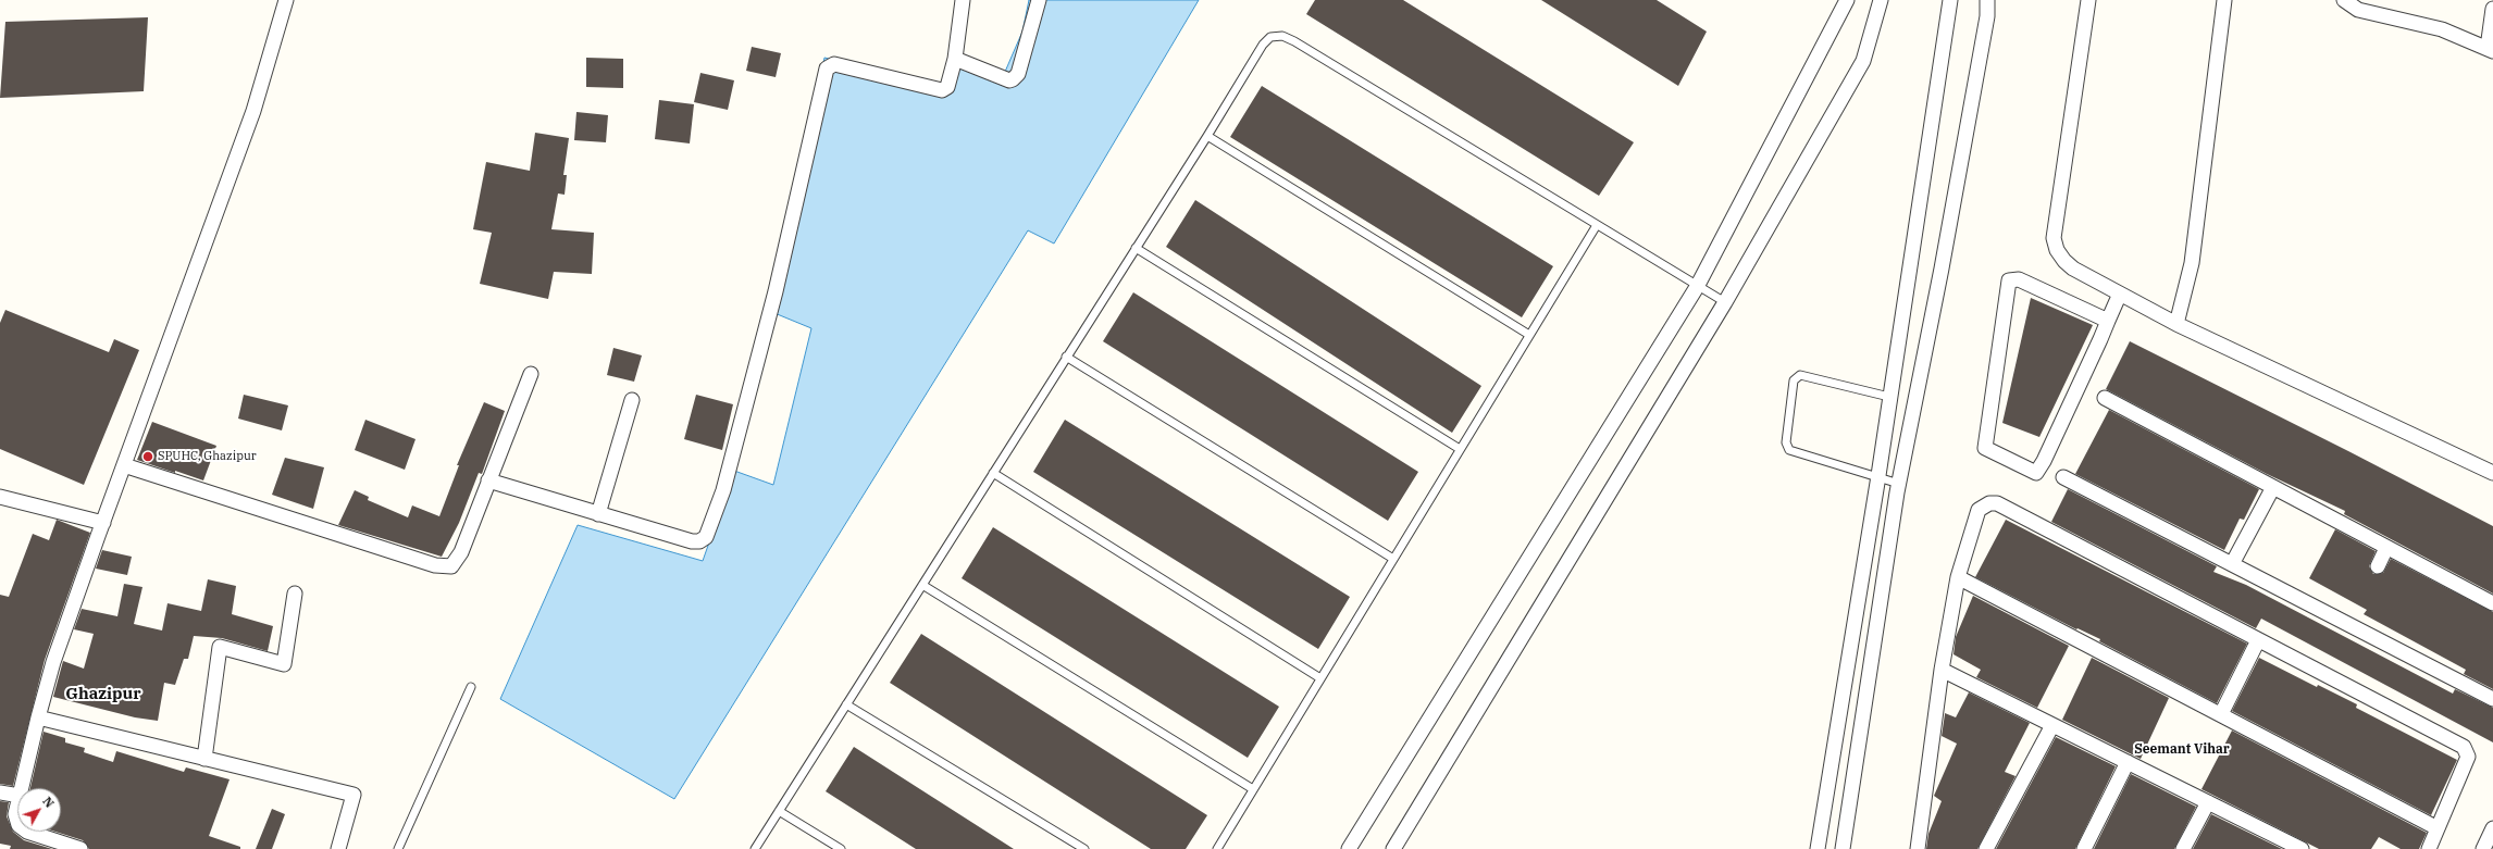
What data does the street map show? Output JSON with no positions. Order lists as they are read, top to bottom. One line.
{"districts":["Ghazipur","Seemant Vihar"],"places":["SPUHC, Ghazipur"],"north":"top right"}
